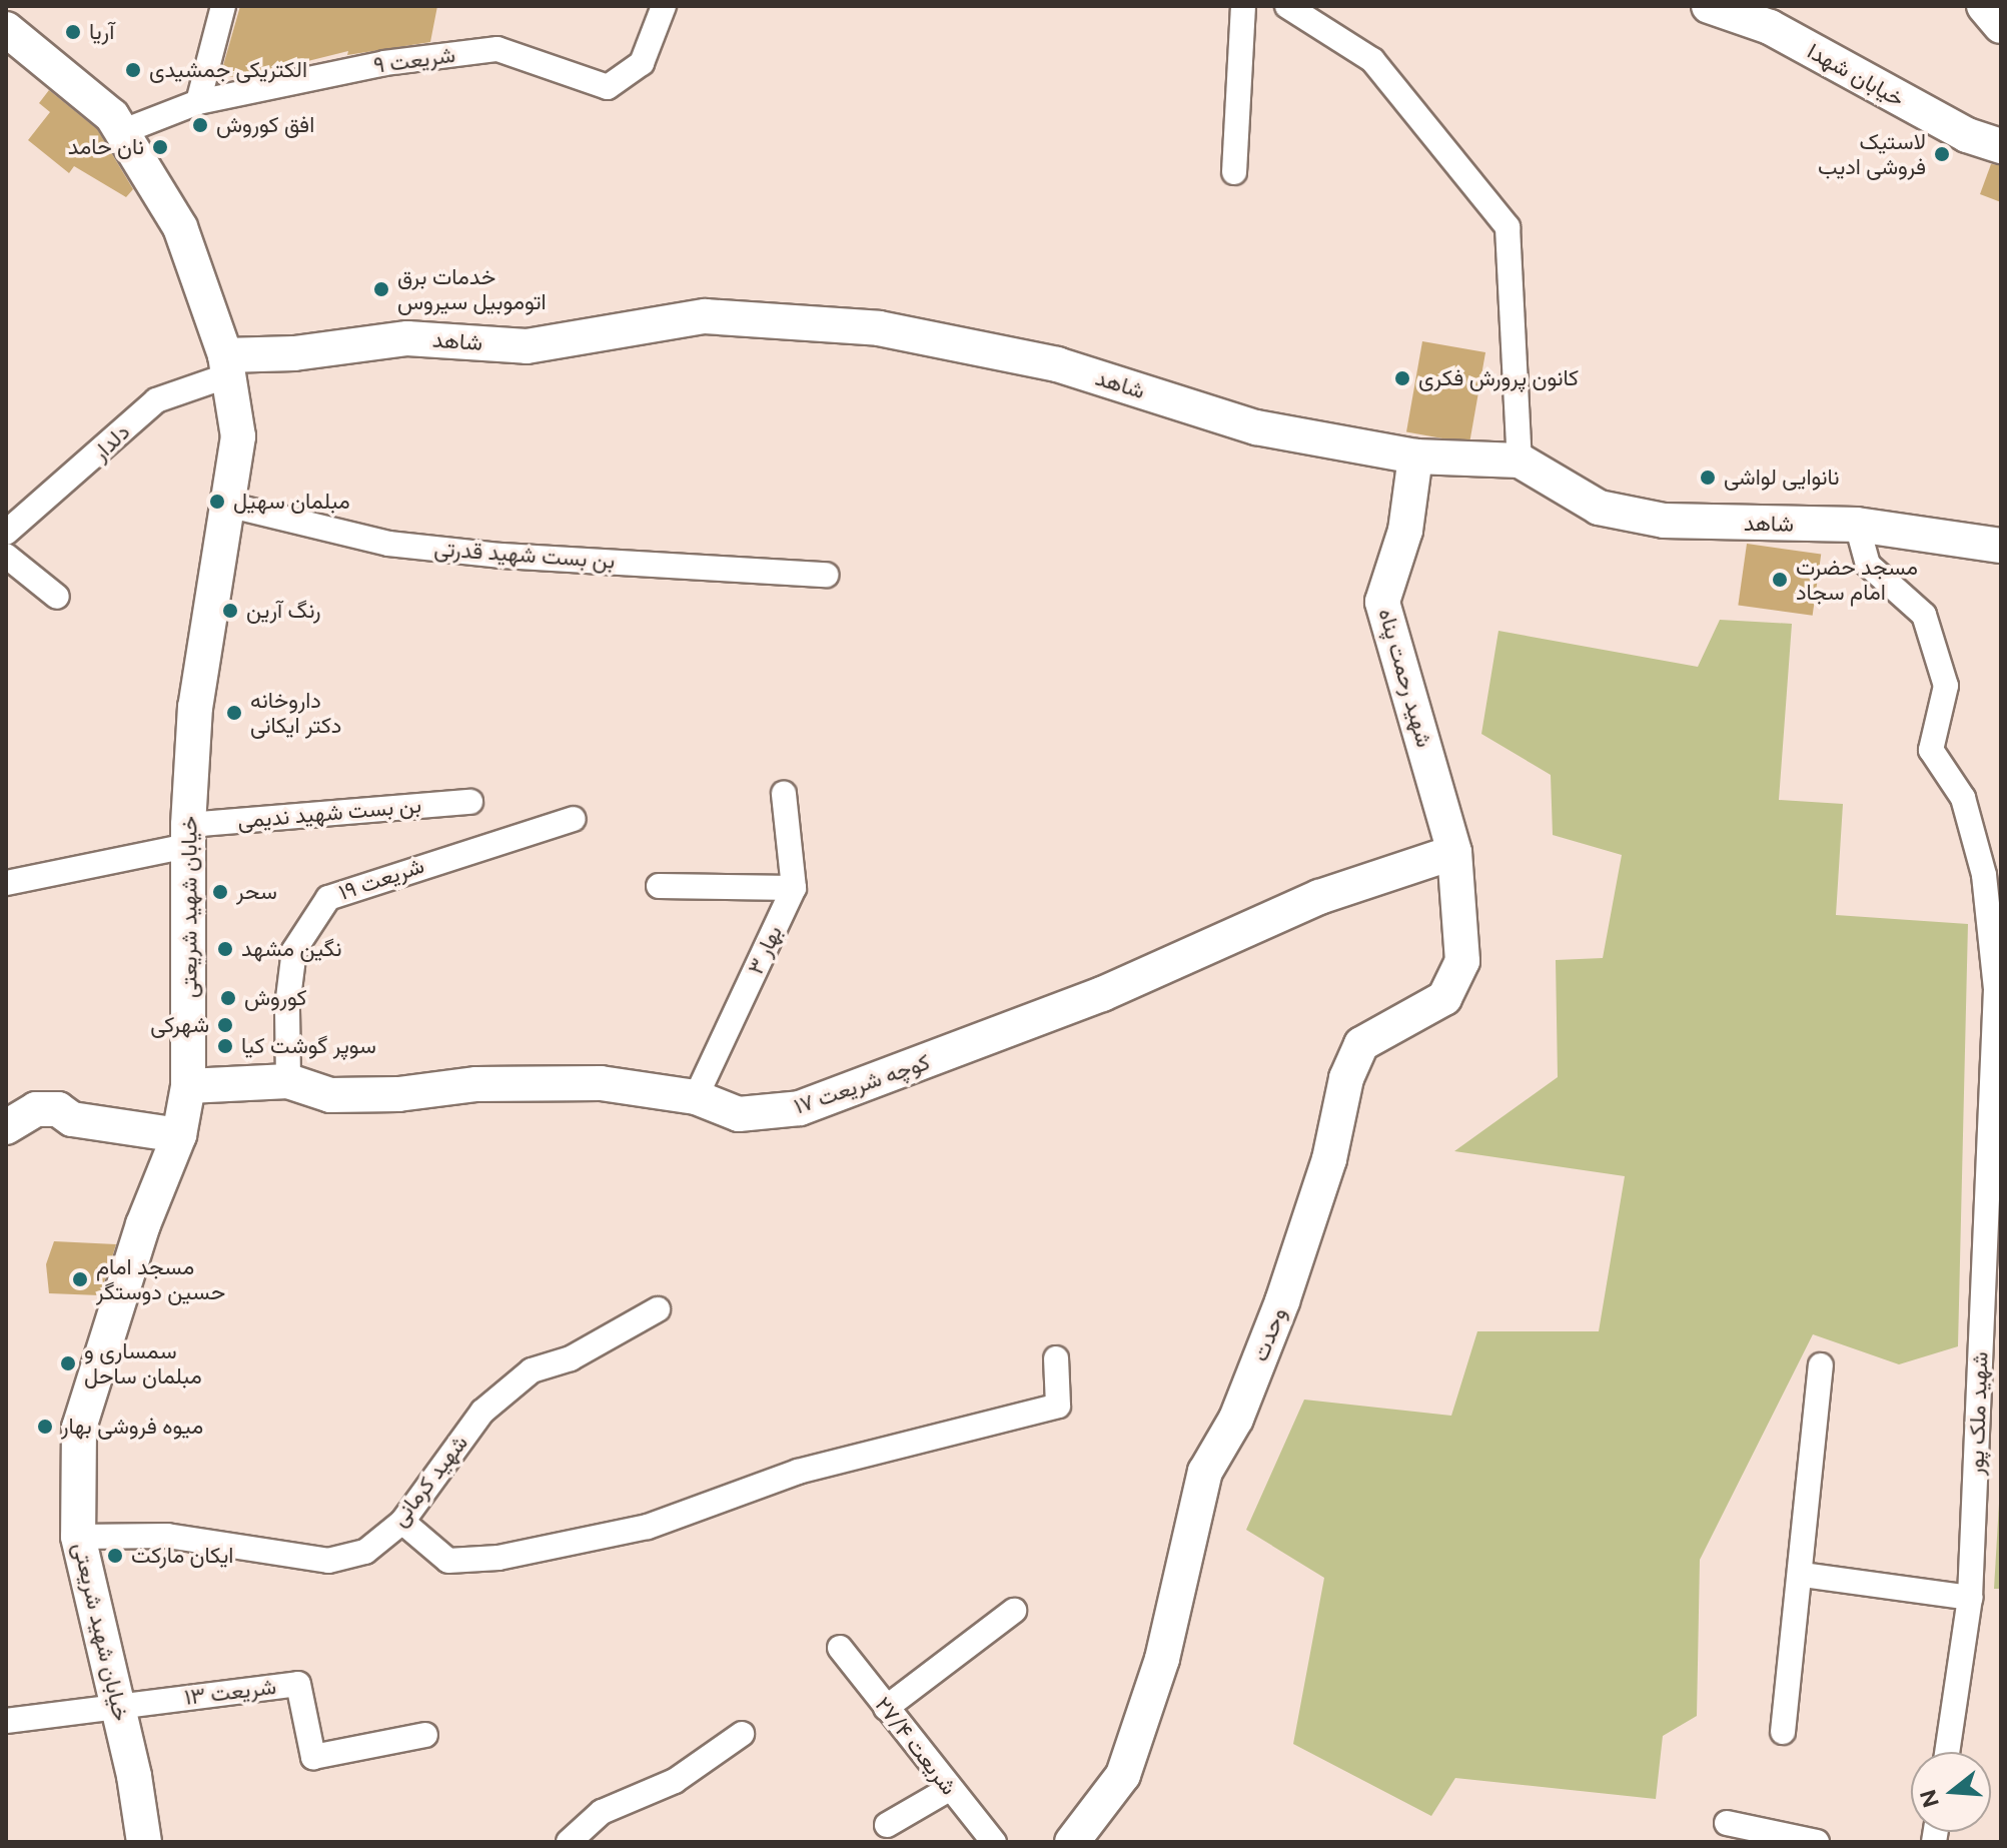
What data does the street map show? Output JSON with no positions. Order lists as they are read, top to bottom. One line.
{"streets":{"street":["شریعت ۹","خیابان شهدا","شاهد","دلدار","بن بست شهید قدرتی","شهید رحمت پناه","بن بست شهید ندیمی","شریعت ۱۹","خیابان شهید شریعتی","بهار ۳","کوچه شریعت ۱۷","وحدت","شهید ملک پور","شهید کرمانی","شریعت ۱۳","شریعت ۲۷/۴"]},"crossings":[["شریعت ۹","خیابان شهید شریعتی"],["شاهد","دلدار"],["شاهد","شهید رحمت پناه"],["شاهد","خیابان شهید شریعتی"],["شاهد","شهید ملک پور"],["دلدار","خیابان شهید شریعتی"],["بن بست شهید قدرتی","خیابان شهید شریعتی"],["شهید رحمت پناه","کوچه شریعت ۱۷"],["شهید رحمت پناه","وحدت"],["بن بست شهید ندیمی","خیابان شهید شریعتی"],["شریعت ۱۹","کوچه شریعت ۱۷"],["خیابان شهید شریعتی","کوچه شریعت ۱۷"],["خیابان شهید شریعتی","شهید کرمانی"],["خیابان شهید شریعتی","شریعت ۱۳"],["بهار ۳","کوچه شریعت ۱۷"],["کوچه شریعت ۱۷","وحدت"]],"places":["آریا","الکتریکی جمشیدی","افق کوروش","نان حامد","لاستیک فروشی ادیب","خدمات برق اتوموبیل سیروس","کانون پرورش فکری","نانوایی لواشی","مبلمان سهیل","مسجد حضرت امام سجاد","رنگ آرین","داروخانه دکتر ایکانی","سحر","نگین مشهد","کوروش","شهرکی","سوپر گوشت کیا","مسجد امام حسین دوستگر","سمساری و مبلمان ساحل","میوه فروشی بهار","ایکان مارکت"],"north":"left"}
